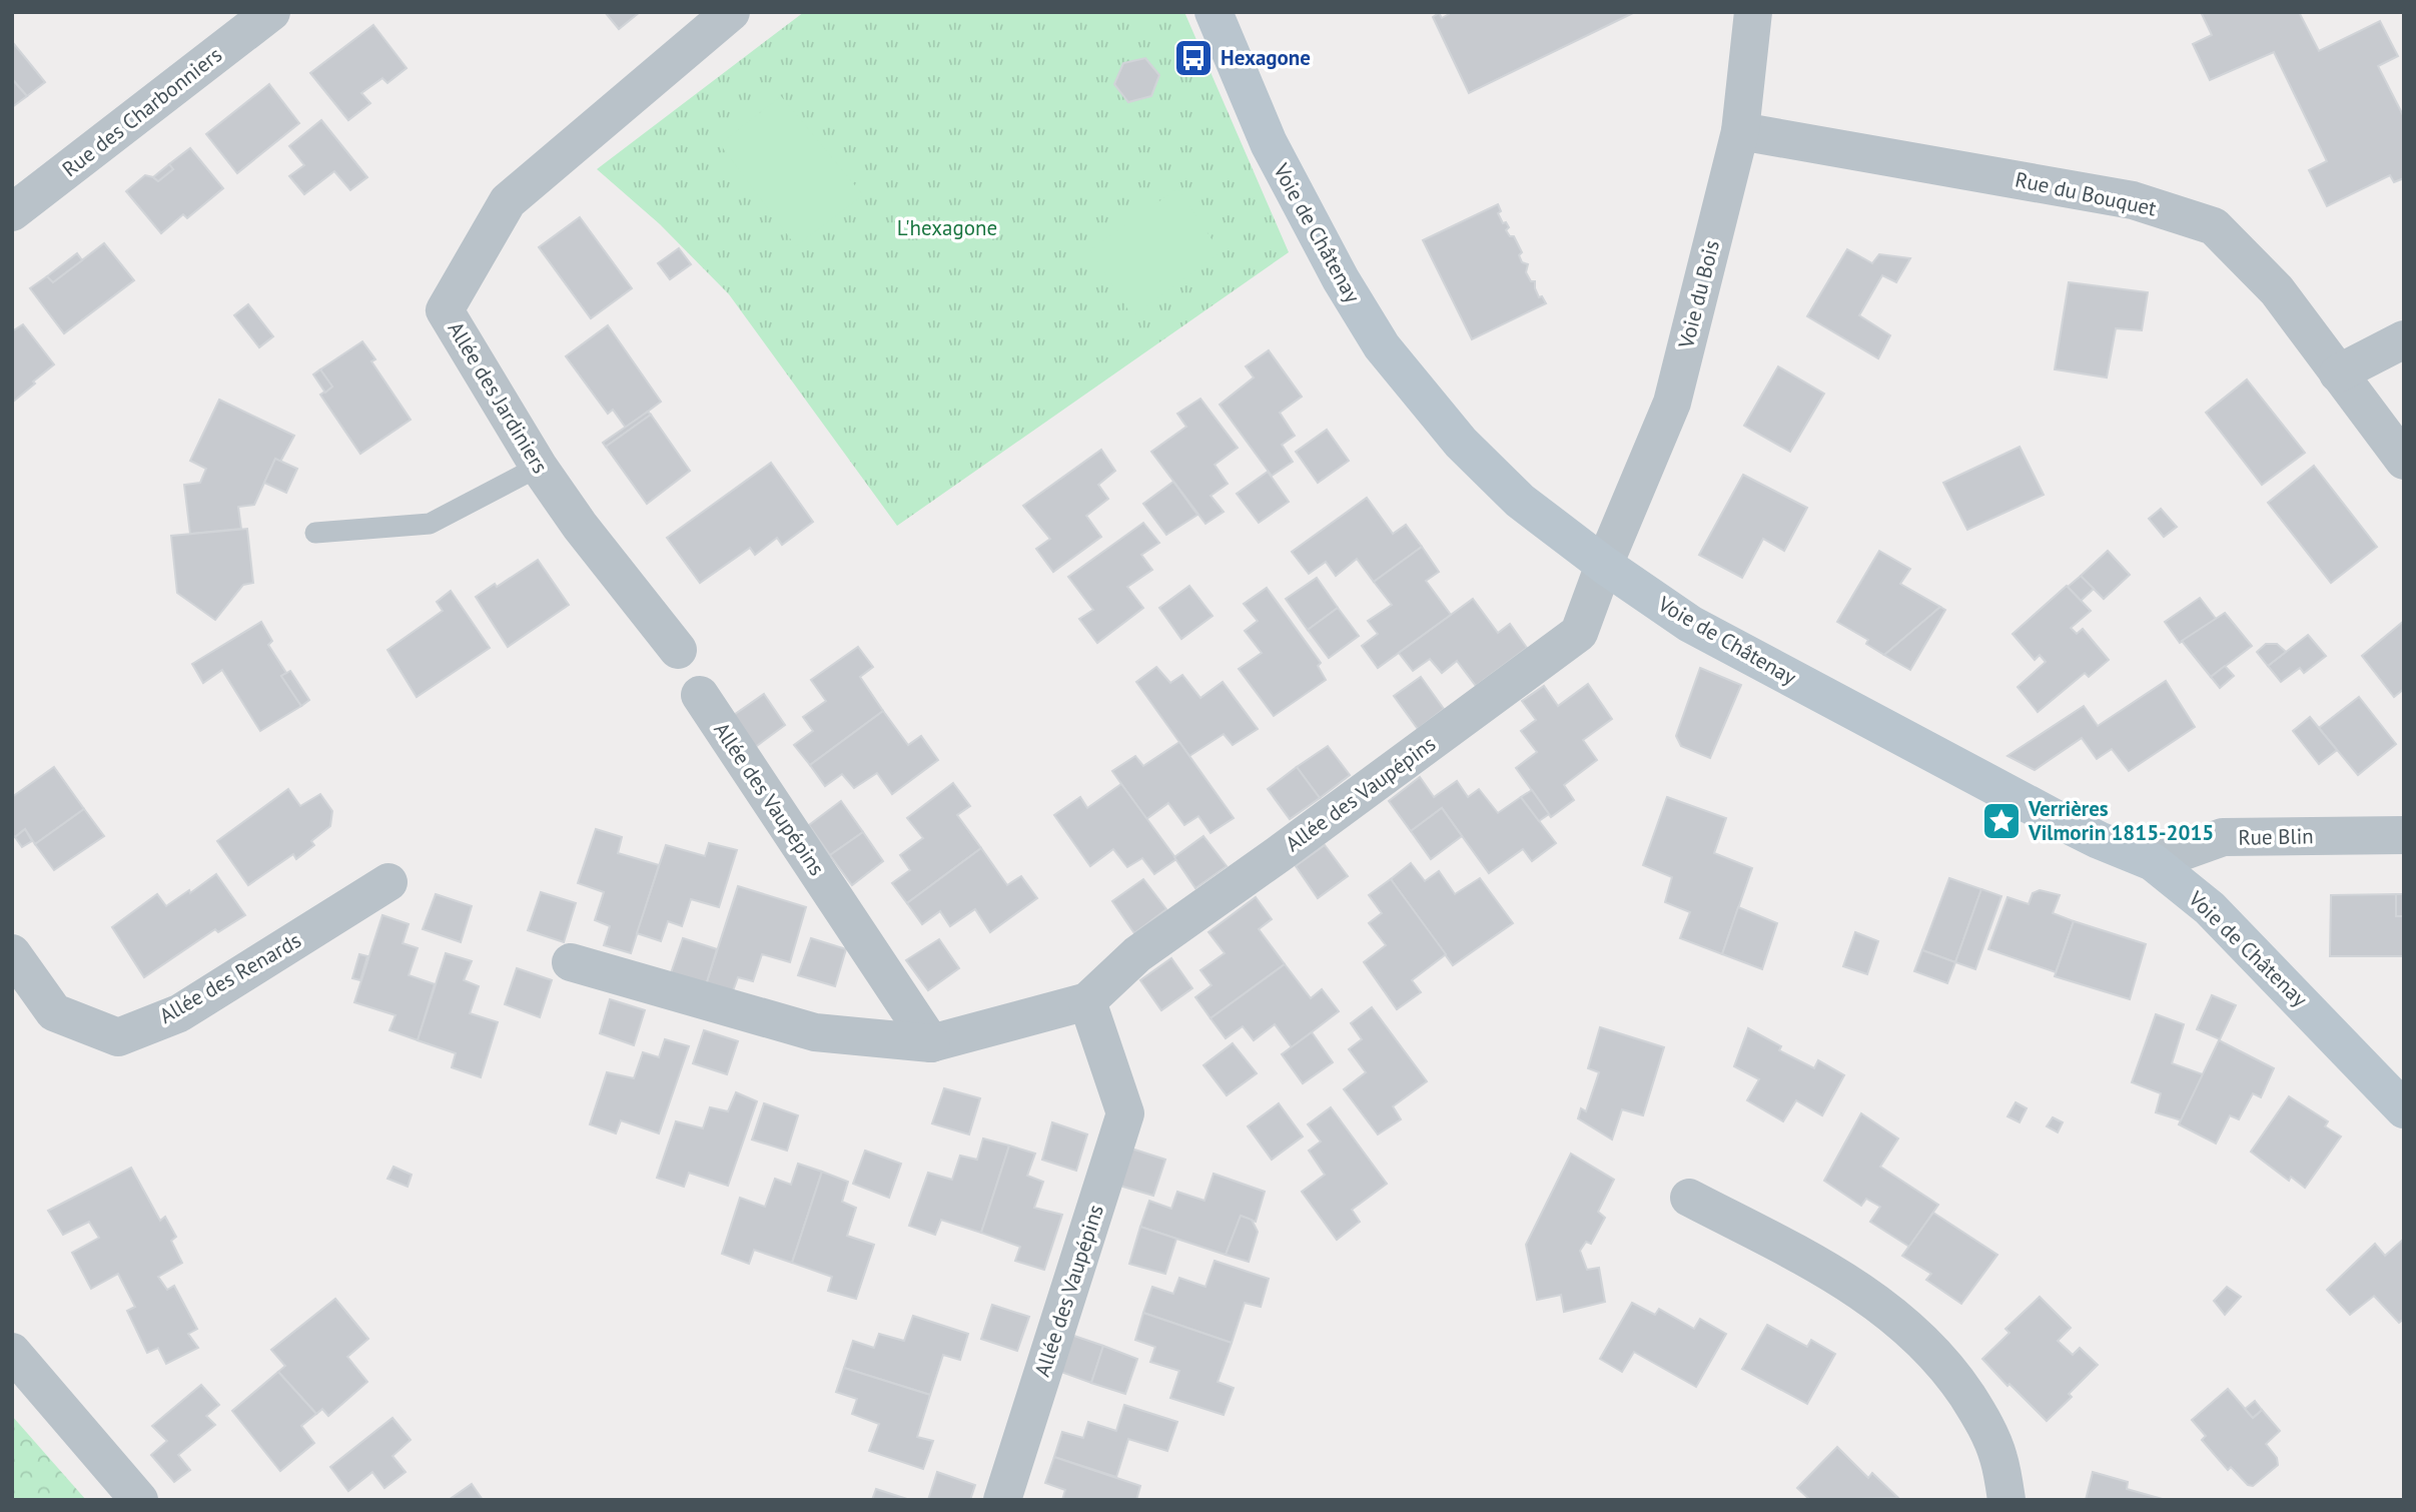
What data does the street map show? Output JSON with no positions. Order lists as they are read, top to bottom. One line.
{"streets":{"street":["Rue des Charbonniers","Rue du Bouquet","Voie de Châtenay","Voie du Bois","Allée des Jardiniers","Allée des Vaupépins","Rue Blin","Allée des Renards"]},"crossings":[["Rue du Bouquet","Voie du Bois"],["Voie de Châtenay","Voie du Bois"],["Voie de Châtenay","Allée des Vaupépins"],["Voie de Châtenay","Rue Blin"],["Voie du Bois","Allée des Vaupépins"]],"parks":["L'hexagone"],"places":{"bus stop":["Hexagone"],"place":["Verrières Vilmorin 1815-2015"]}}
